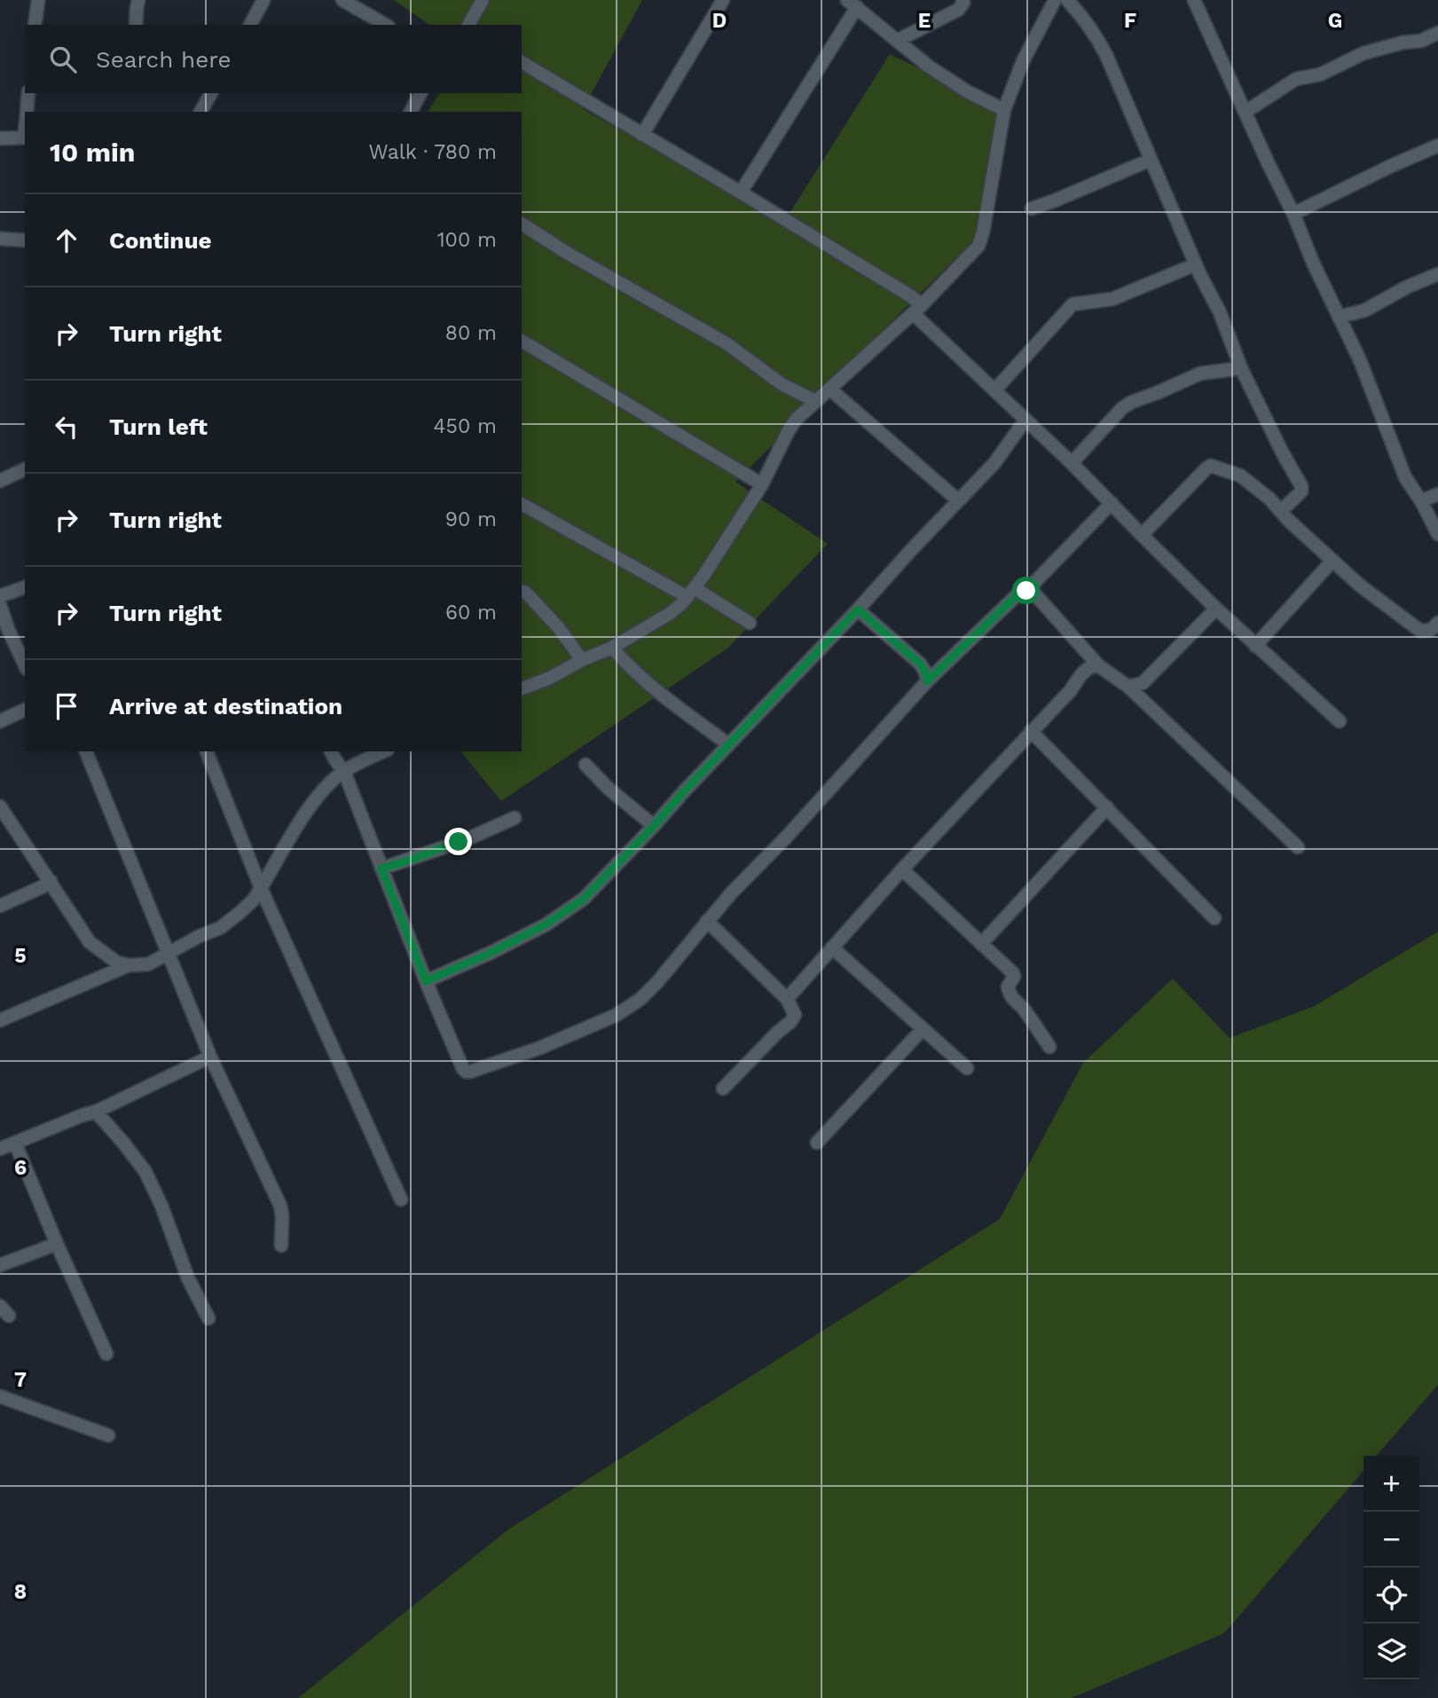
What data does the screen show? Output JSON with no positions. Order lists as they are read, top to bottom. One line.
{"page":{"search":"Search here","heading":["10 min","Walk · 780 m"],"list":[["Continue","100 m"],["Turn right","80 m"],["Turn left","450 m"],["Turn right","90 m"],["Turn right","60 m"],"Arrive at destination"],"map_buttons":["+","−"]},"grid":{"columns":["D","E","F","G"],"rows":["5","6","7","8"]}}
